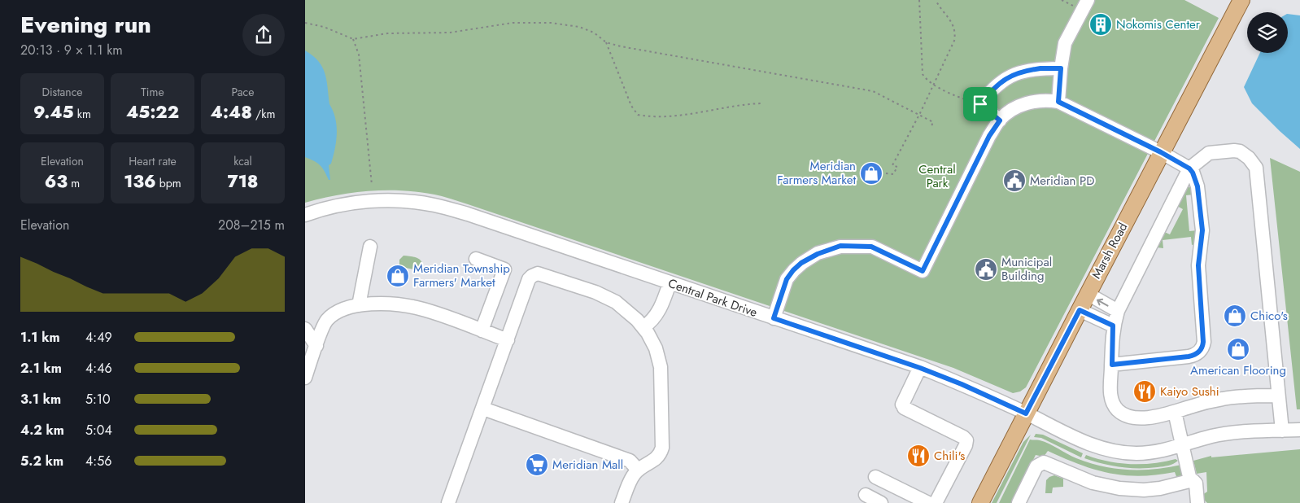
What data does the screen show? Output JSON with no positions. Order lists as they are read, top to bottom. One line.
{"streets":{"main road":["Marsh Road"],"street":["Central Park Drive"]},"crossings":[["Marsh Road","Central Park Drive"]],"parks":["Central Park"],"places":{"building":["Nokomis Center"],"shop":["Meridian Farmers Market","Meridian Township Farmers' Market","Chico's","American Flooring"],"public building":["Meridian PD","Municipal Building"],"restaurant":["Kaiyo Sushi","Chili's"],"supermarket":["Meridian Mall"]},"page":{"heading":["Evening run","20:13 · 9 × 1.1 km"],"stats":[["Distance","9.45 km"],["Time","45:22"],["Pace","4:48 /km"],["Elevation","63 m"],["Heart rate","136 bpm"],["kcal","718"]],"chart":["Elevation","208–215 m"],"list":[{"name":"1.1 km","note":"4:49"},{"name":"2.1 km","note":"4:46"},{"name":"3.1 km","note":"5:10"},{"name":"4.2 km","note":"5:04"},{"name":"5.2 km","note":"4:56"}]}}
